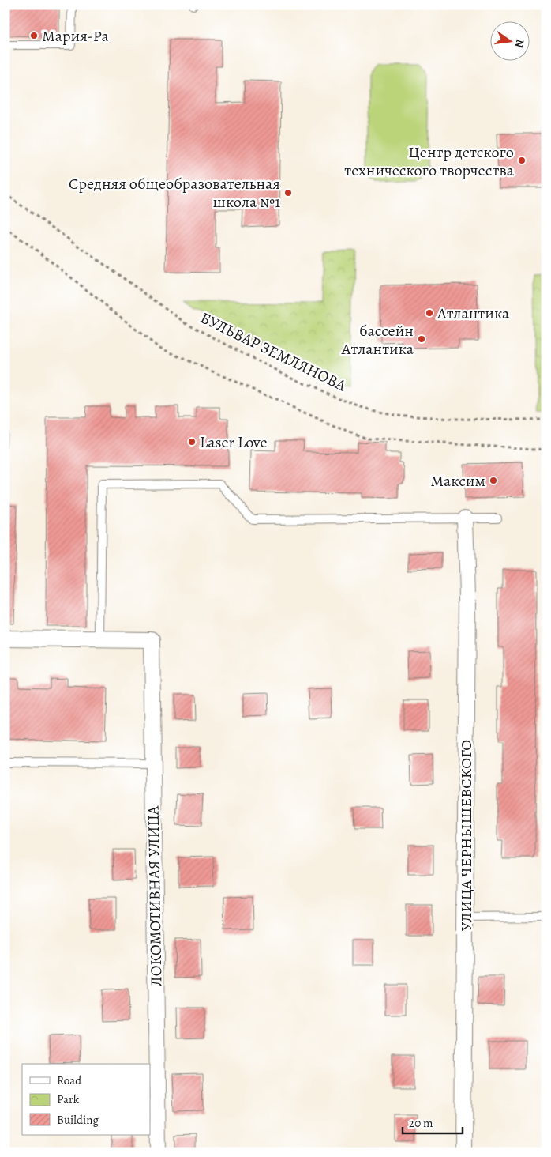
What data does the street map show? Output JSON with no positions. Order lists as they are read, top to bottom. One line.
{"streets":{"street":["УЛИЦА ЧЕРНЫШЕВСКОГО","ЛОКОМОТИВНАЯ УЛИЦА"],"path":["БУЛЬВАР ЗЕМЛЯНОВА"]},"places":["Мария-Ра","Центр детского технического творчества","Средняя общеобразовательная школа №1","Атлантика","бассейн Атлантика","Laser Love","Максим"],"legend":["Road","Park","Building"],"scale_bar":"20 m","north":"right"}
